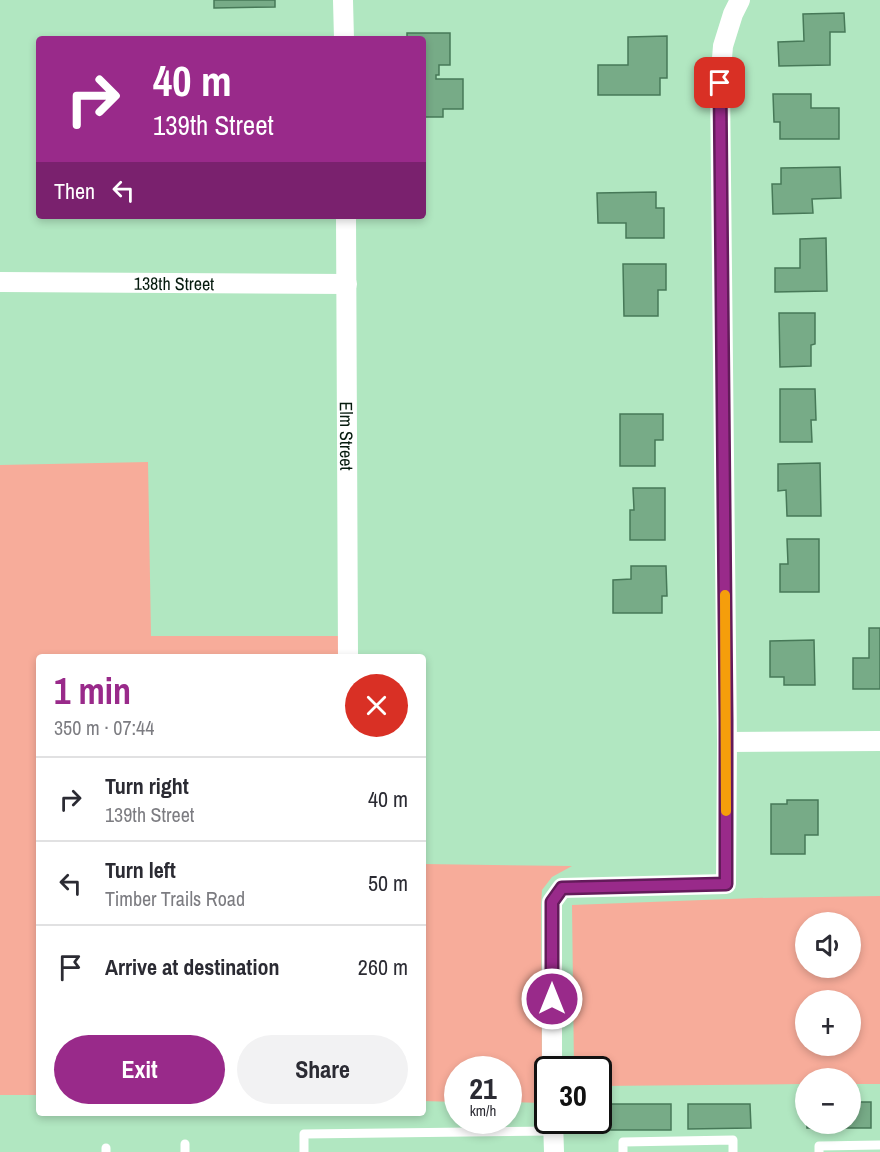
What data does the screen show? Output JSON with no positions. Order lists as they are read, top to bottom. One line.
{"streets":{"street":["138th Street","Elm Street"]},"crossings":[["138th Street","Elm Street"]],"page":{"turn":["40 m","139th Street"],"then":"Then","heading":["1 min","350 m · 07:44"],"list":[{"name":"Turn right","note":"139th Street","value":"40 m"},{"name":"Turn left","note":"Timber Trails Road","value":"50 m"},{"name":"Arrive at destination","value":"260 m"}],"map_buttons":["+","−"],"buttons":["Exit","Share"],"speed":"21 km/h","limit":"30"}}
